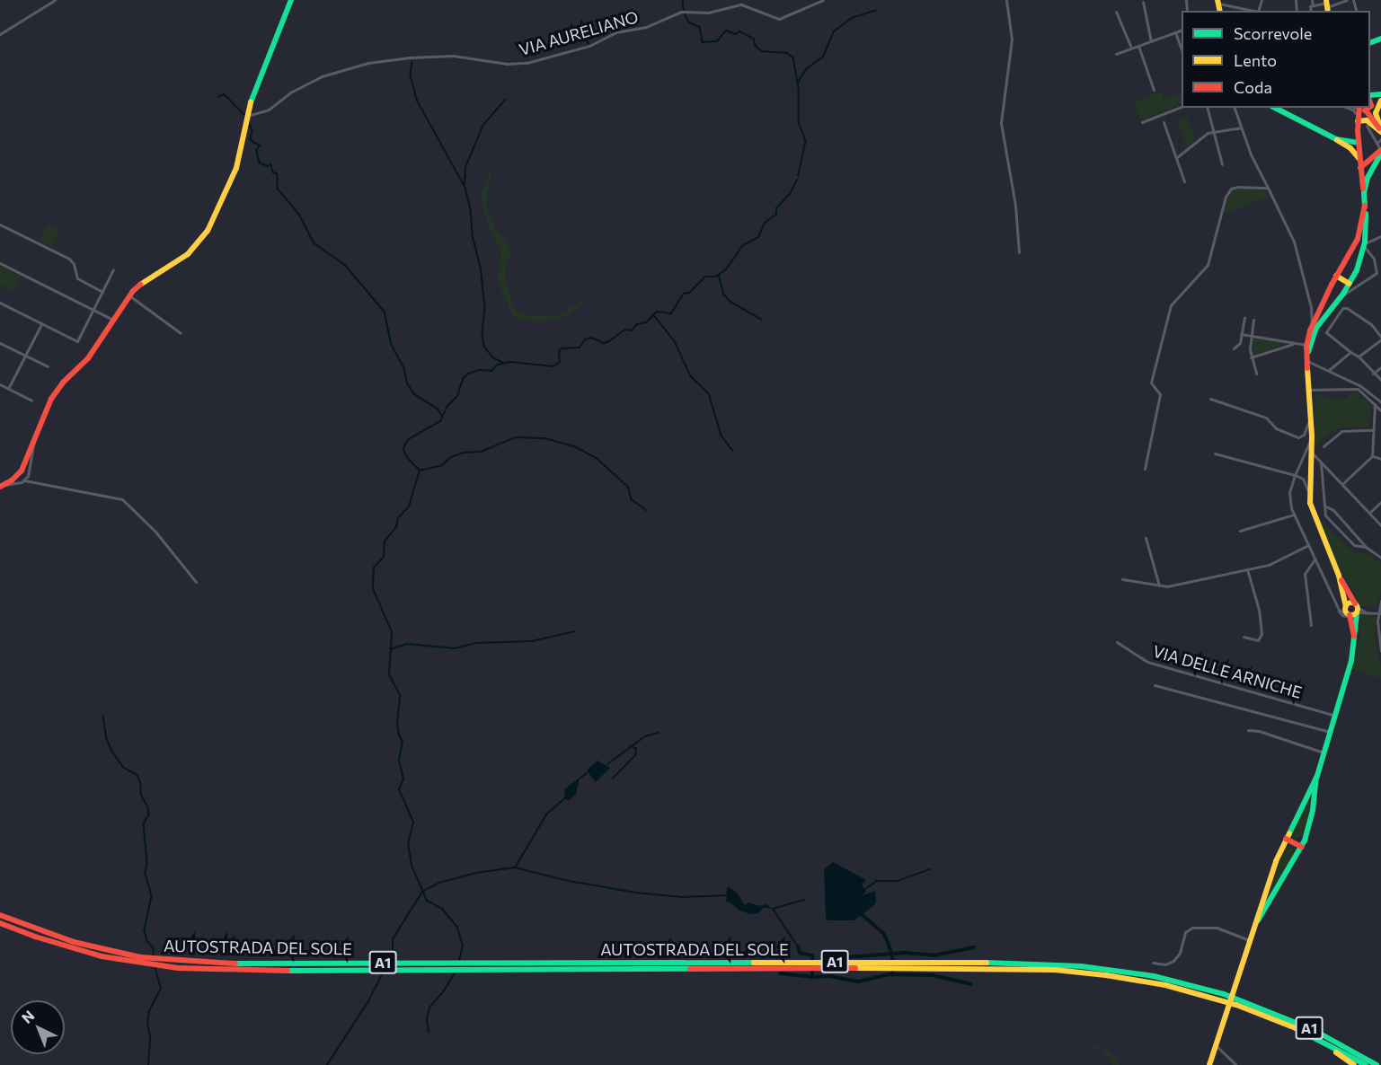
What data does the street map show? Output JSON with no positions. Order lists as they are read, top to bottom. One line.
{"streets":{"main road":["AUTOSTRADA DEL SOLE","A1"],"street":["VIA AURELIANO","VIA DELLE ARNICHE"]},"legend":["Scorrevole","Lento","Coda"],"north":"top left"}
